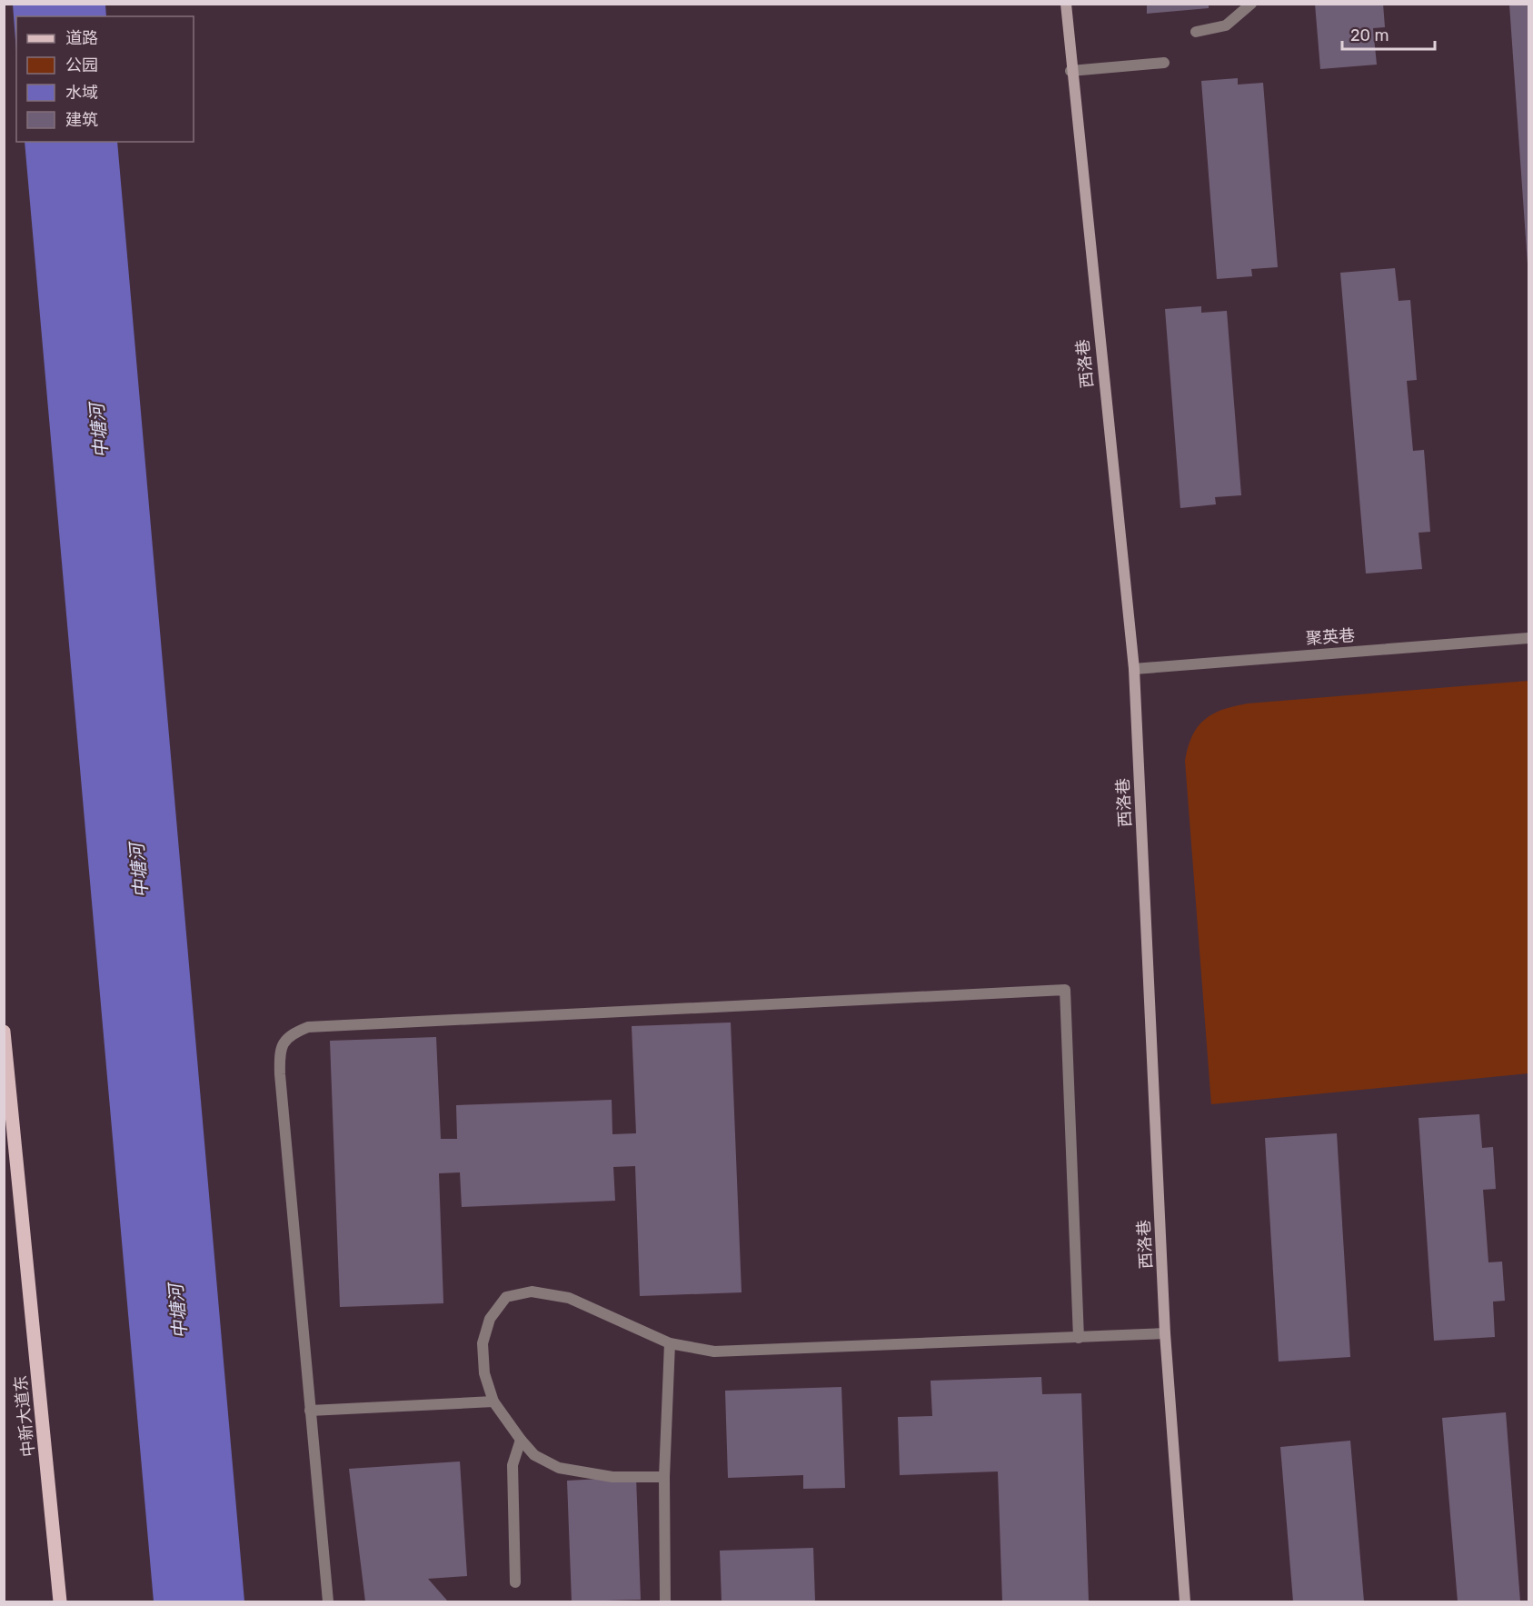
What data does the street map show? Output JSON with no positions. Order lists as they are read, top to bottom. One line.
{"streets":{"main road":["中新大道东"],"street":["西洛巷","聚英巷"]},"crossings":[["西洛巷","聚英巷"]],"water":["中塘河"],"legend":["道路","公园","水域","建筑"],"scale_bar":"20 m"}
